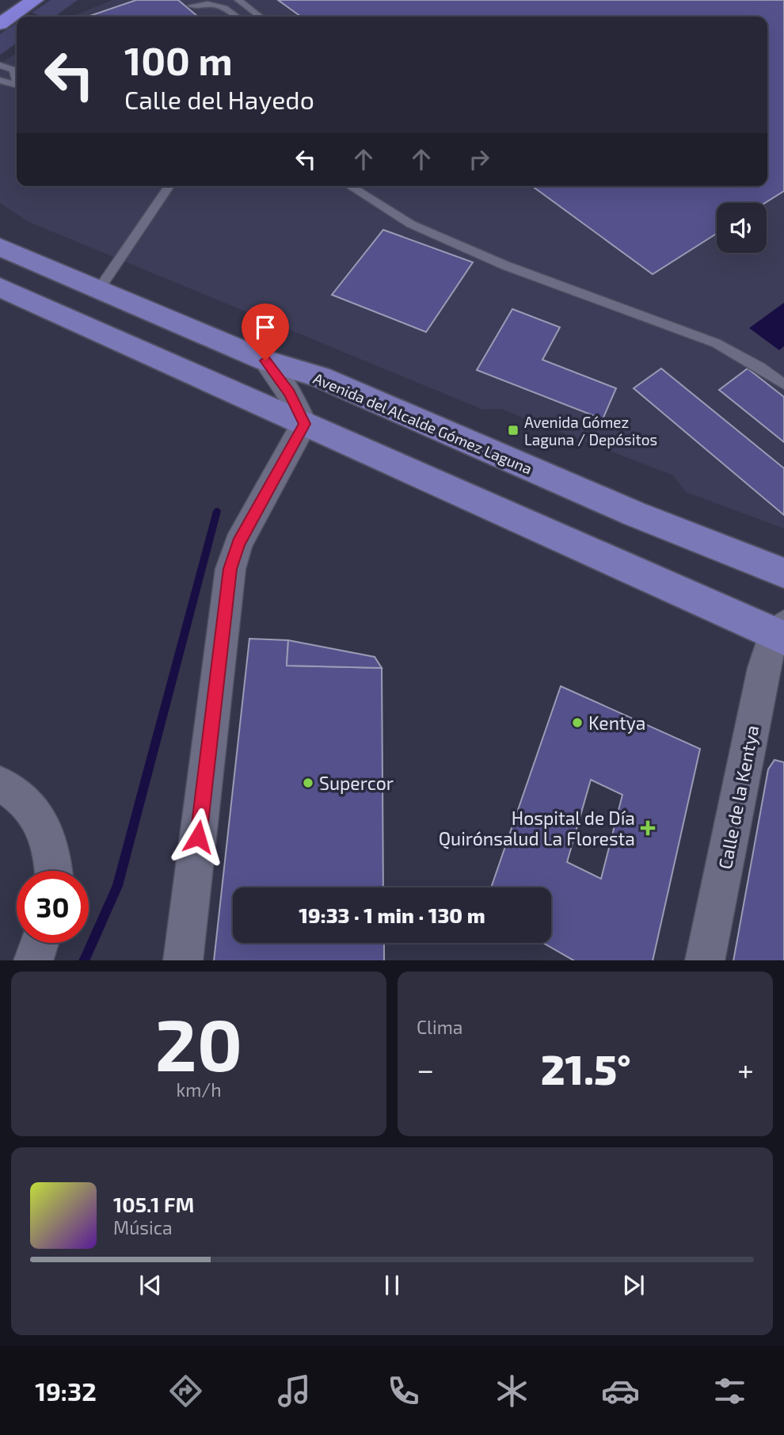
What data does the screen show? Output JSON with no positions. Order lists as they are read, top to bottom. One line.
{"streets":{"main road":["Avenida del Alcalde Gómez Laguna"],"street":["Calle de la Kentya"]},"places":{"transit":["Avenida Gómez Laguna / Depósitos"],"other":["Kentya","Supercor"],"health":["Hospital de Día Quirónsalud La Floresta"]},"page":{"turn":["100 m","Calle del Hayedo"],"limit":"30","trip":"19:33 · 1 min · 130 m","tile":[["20","km/h"],"Clima"],"heat":["−","21.5°","+"],"song":["105.1 FM","Música"],"tabs":"19:32"}}
